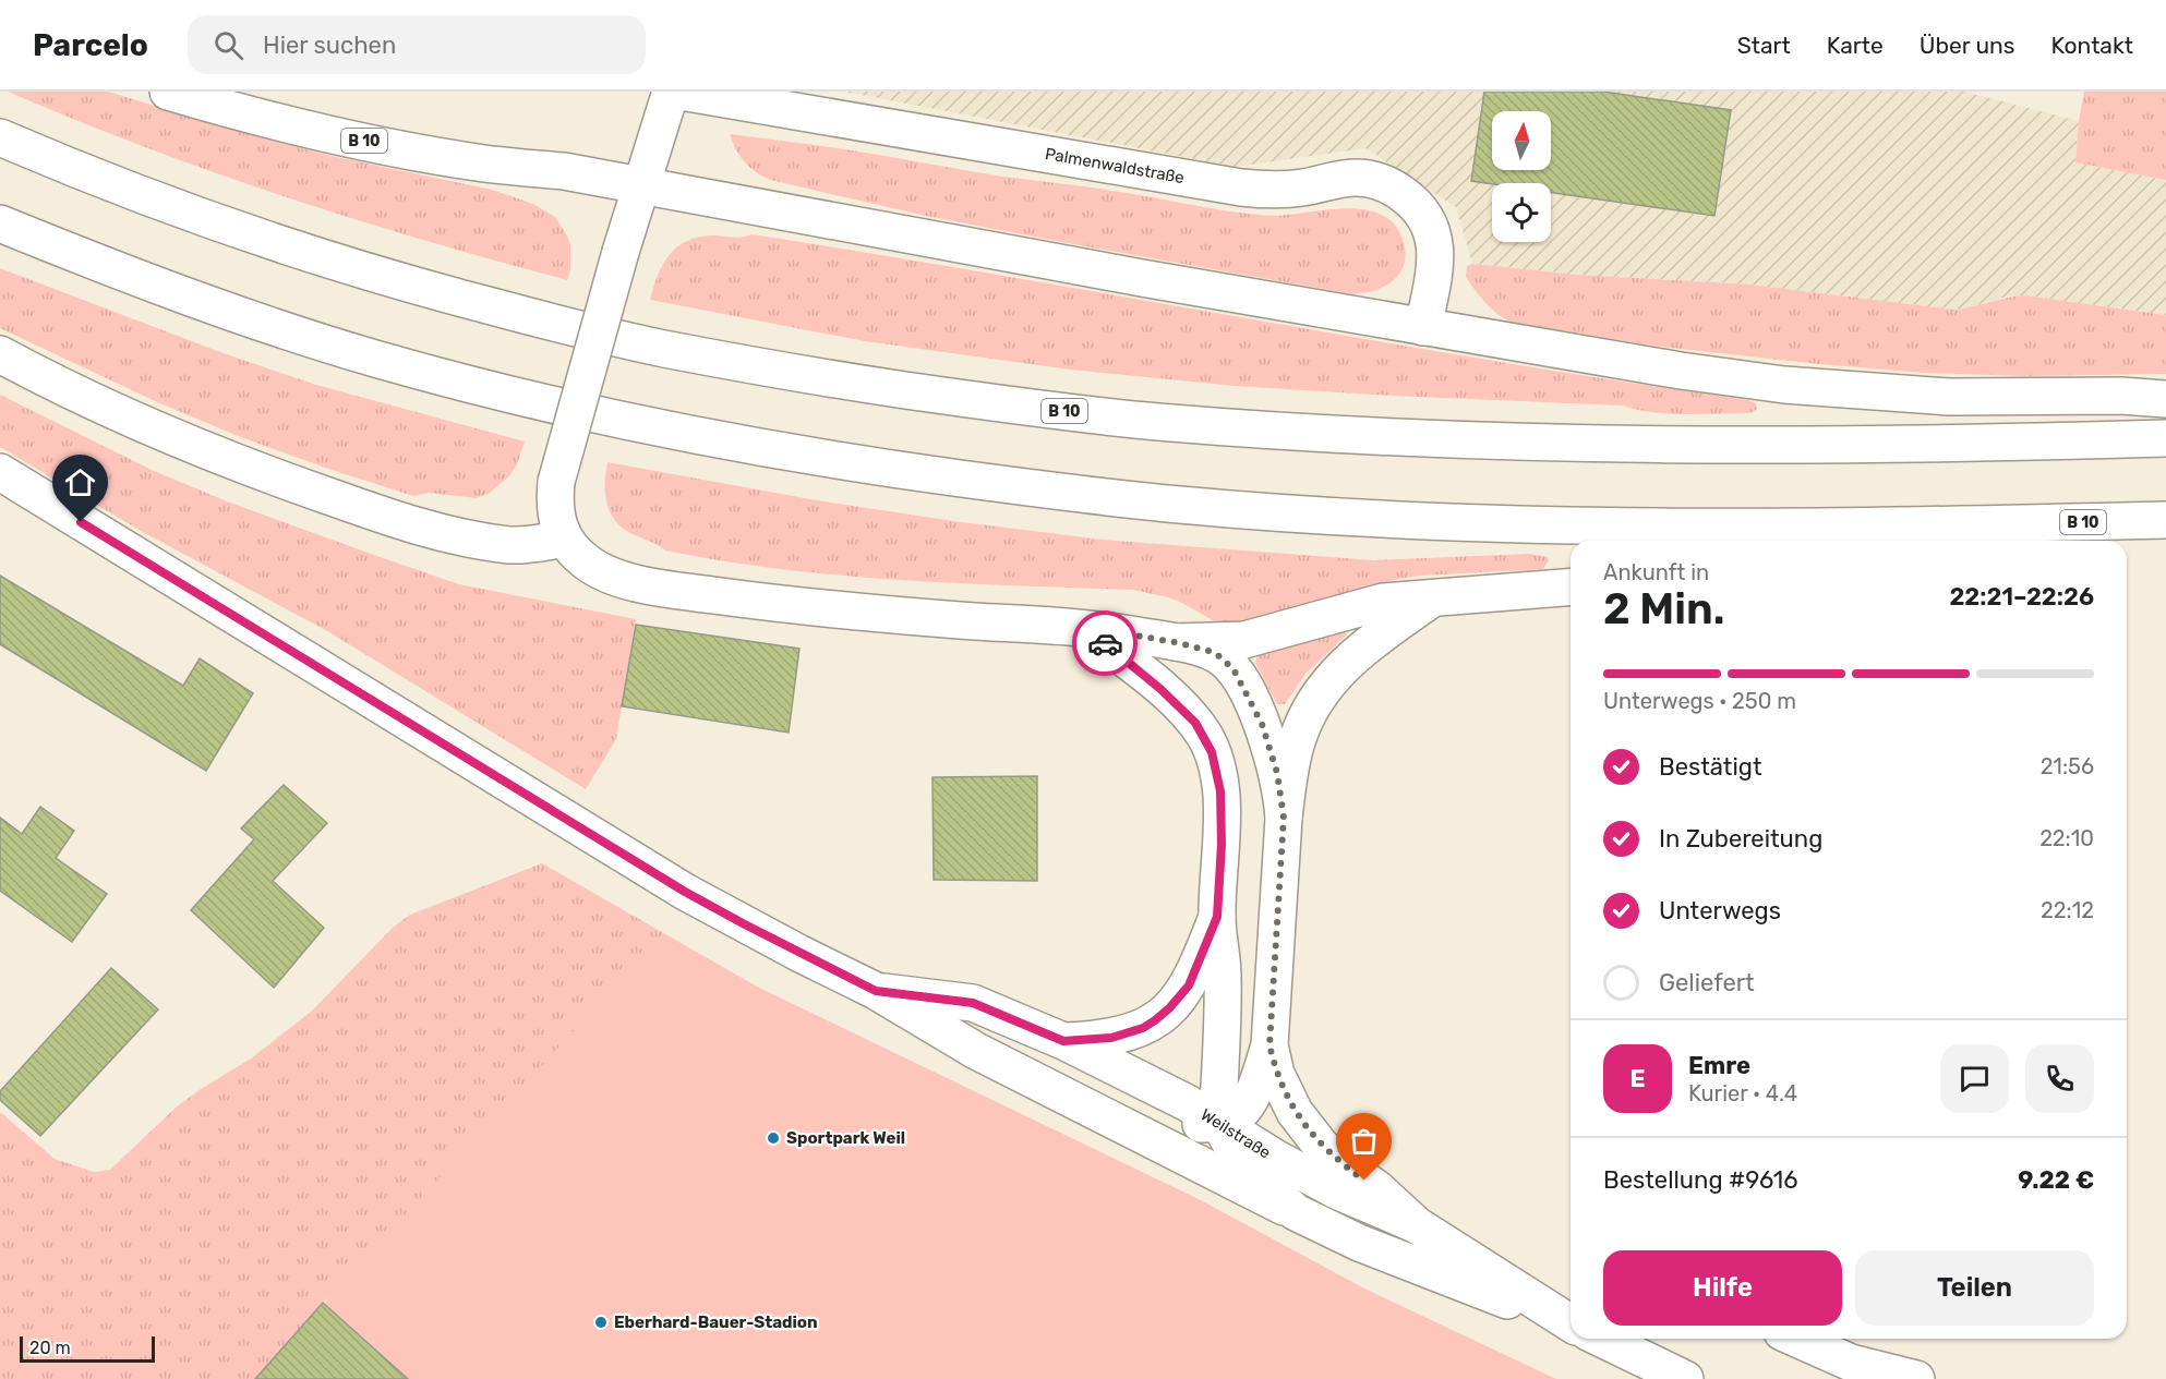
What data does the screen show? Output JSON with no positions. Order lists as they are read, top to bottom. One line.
{"streets":{"main road":["B 10","Palmenwaldstraße","Weilstraße"]},"places":["Sportpark Weil","Eberhard-Bauer-Stadion"],"scale_bar":"20 m","north":"top","page":{"header":"Parcelo","search":"Hier suchen","nav":["Start","Karte","Über uns","Kontakt"],"heading":["2 Min.","Ankunft in","22:21–22:26"],"panel":["Emre","Kurier · 4.4","Bestellung #9616","9.22 €"],"bar":"Unterwegs · 250 m","list":[["Bestätigt","21:56"],["In Zubereitung","22:10"],["Unterwegs","22:12"],"Geliefert"],"round":"E","buttons":["Hilfe","Teilen"],"scale":"20 m"}}
